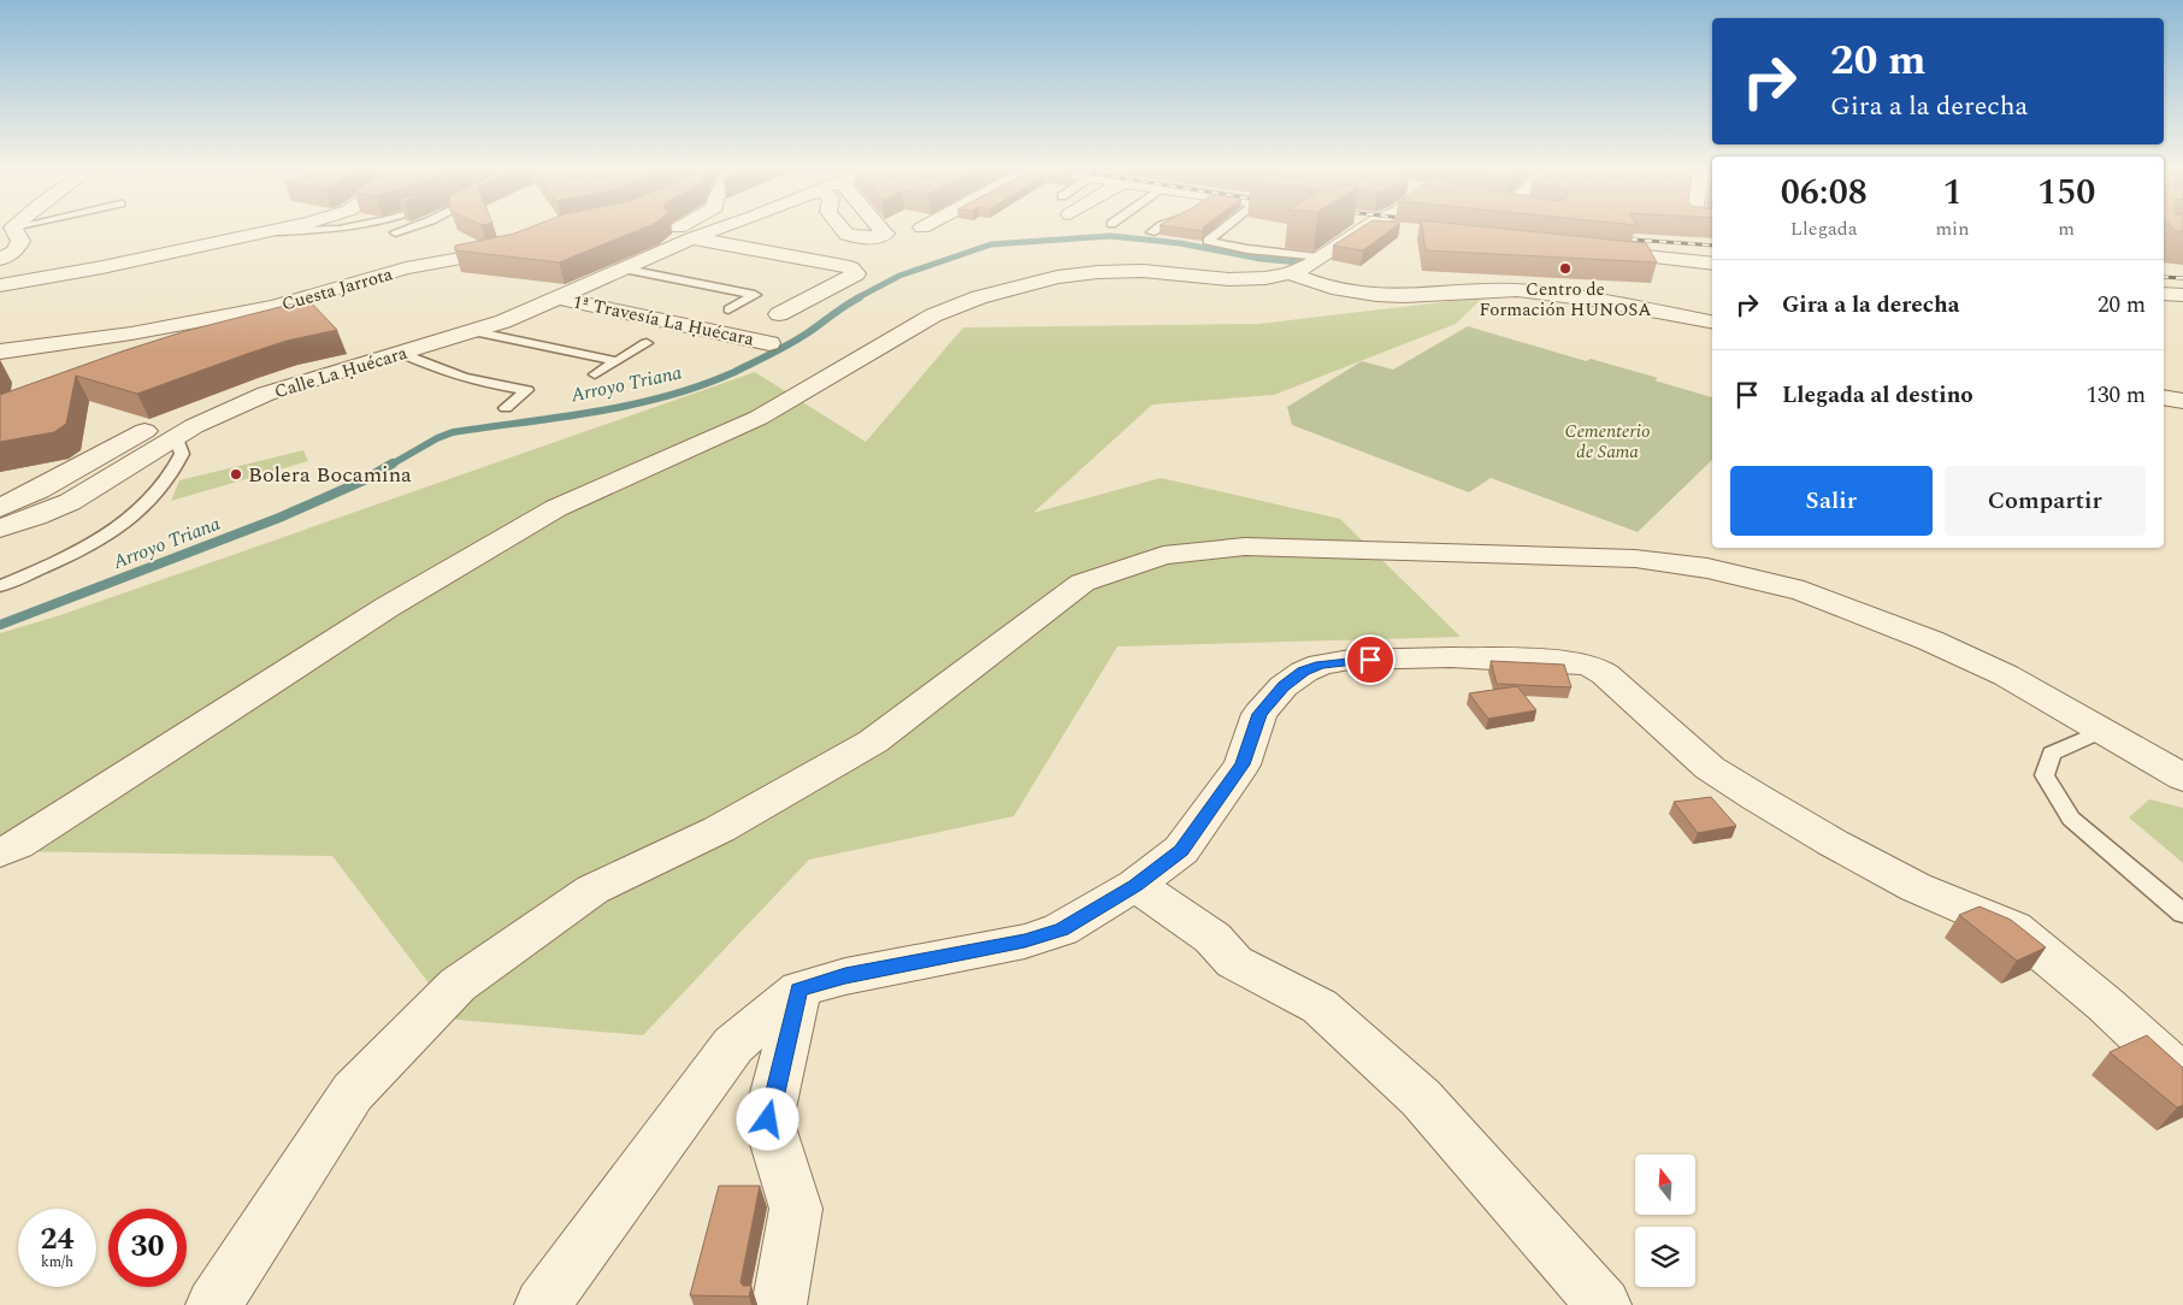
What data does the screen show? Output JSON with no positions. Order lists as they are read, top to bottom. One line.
{"streets":{"street":["Cuesta Jarrota","1ª Travesía La Ḥuécara","Calle La Ḥuécara"]},"crossings":[["1ª Travesía La Ḥuécara","Calle La Ḥuécara"]],"water":["Arroyo Triana"],"parks":["Cementerio de Sama"],"places":["Centro de Formación HUNOSA","Bolera Bocamina"],"north":"top","page":{"turn":["20 m","Gira a la derecha"],"eta":["06:08","Llegada","1","min","150","m"],"list":[{"name":"Gira a la derecha","value":"20 m"},{"name":"Llegada al destino","value":"130 m"}],"buttons":["Salir","Compartir"],"speed":"24 km/h","limit":"30"}}
